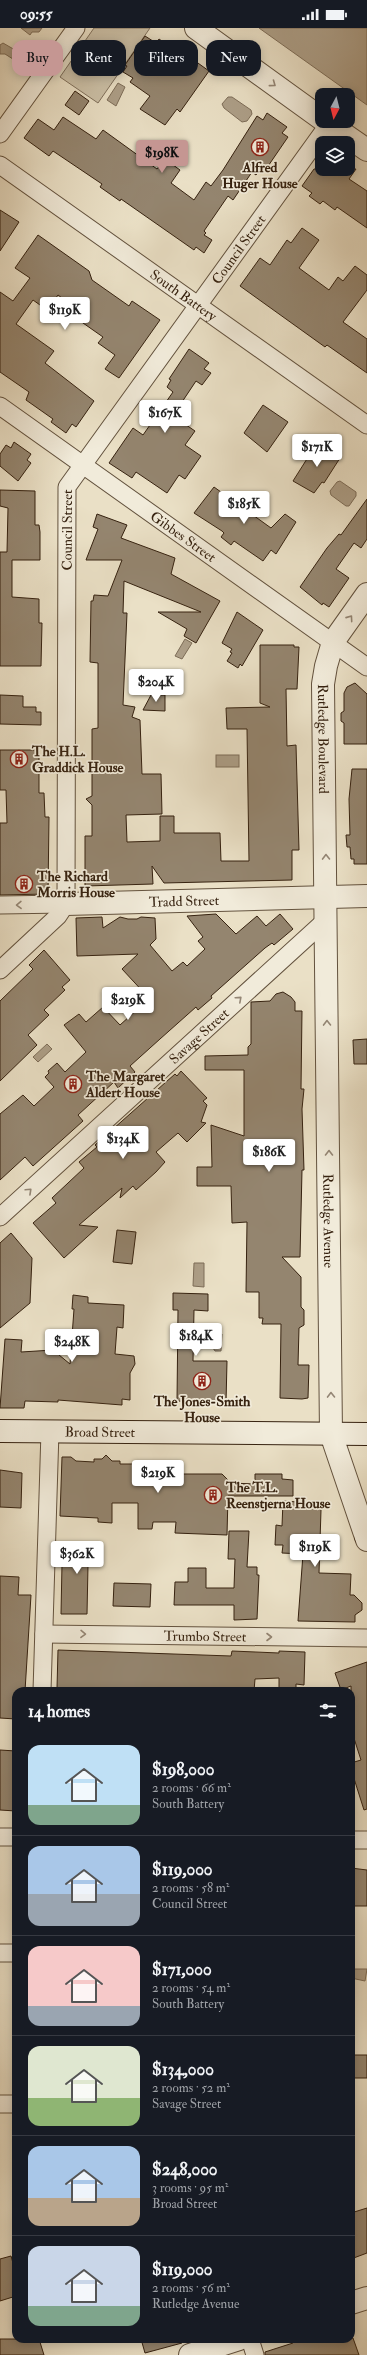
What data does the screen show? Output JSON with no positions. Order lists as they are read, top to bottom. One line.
{"streets":{"street":["Council Street","South Battery","Gibbes Street","Rutledge Boulevard","Tradd Street","Savage Street","Rutledge Avenue","Broad Street","Trumbo Street"]},"crossings":[["Council Street","South Battery"],["Council Street","Gibbes Street"],["Council Street","Tradd Street"],["Gibbes Street","Rutledge Boulevard"],["Rutledge Boulevard","Tradd Street"],["Rutledge Boulevard","Rutledge Avenue"],["Tradd Street","Rutledge Avenue"],["Savage Street","Rutledge Avenue"],["Rutledge Avenue","Broad Street"]],"one_way":["Rutledge Boulevard","Savage Street","Rutledge Avenue","Trumbo Street"],"places":{"building":["Alfred Huger House","The H.L. Graddick House","The Richard Morris House","The Margaret Aldert House","The Jones-Smith House","The T.L. Reenstjerna House"]},"north":"bottom","page":{"status":"09:55","chip":["Buy","Rent","Filters","New"],"price":["$198K","$119K","$167K","$171K","$185K","$204K","$219K","$134K","$186K","$184K","$248K","$219K","$119K","$362K"],"heading":"14 homes","list":[{"name":"$198,000","note":"2 rooms · 66 m² · South Battery"},{"name":"$119,000","note":"2 rooms · 58 m² · Council Street"},{"name":"$171,000","note":"2 rooms · 54 m² · South Battery"},{"name":"$134,000","note":"2 rooms · 52 m² · Savage Street"},{"name":"$248,000","note":"3 rooms · 95 m² · Broad Street"},{"name":"$119,000","note":"2 rooms · 56 m² · Rutledge Avenue"}]}}
